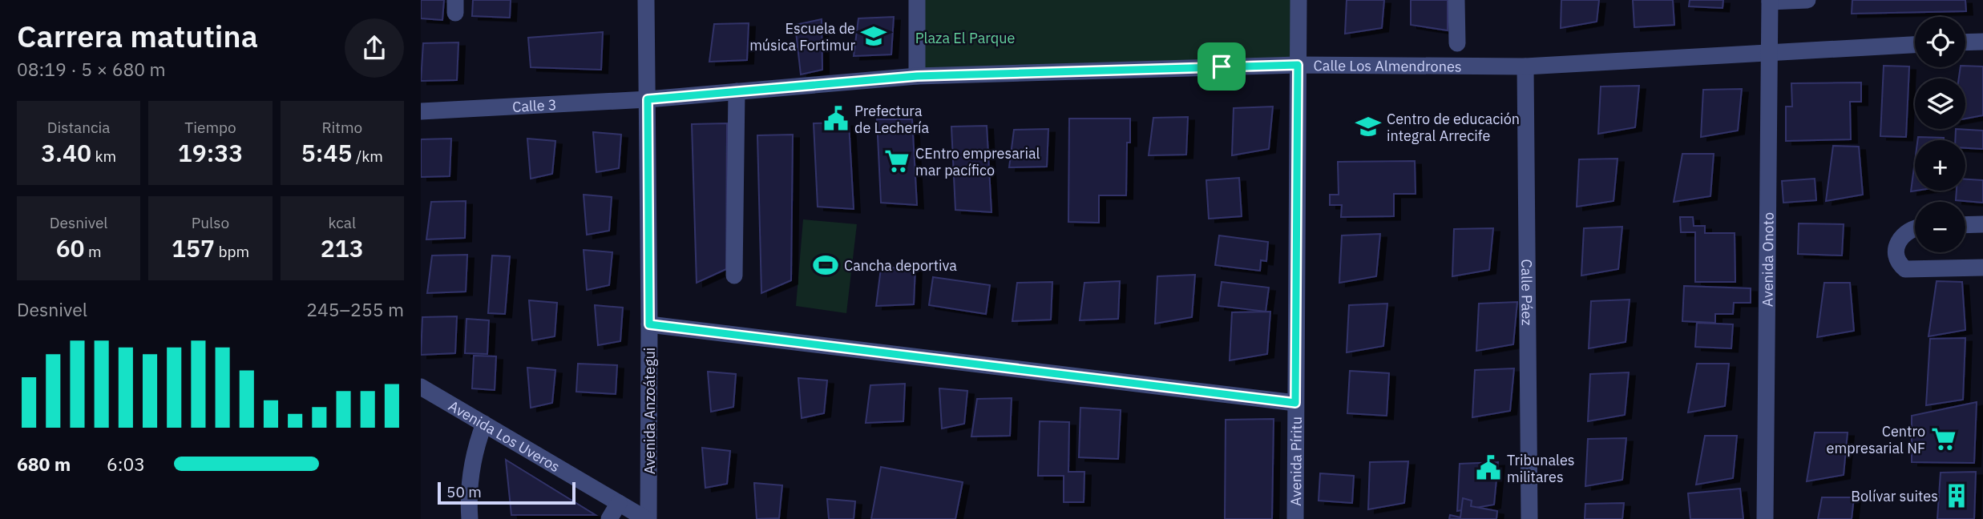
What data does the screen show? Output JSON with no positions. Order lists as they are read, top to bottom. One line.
{"streets":{"street":["Calle Los Almendrones","Calle 3","Avenida Onoto","Calle Páez","Avenida Anzoátegui","Avenida Los Uveros","Avenida Píritu"]},"crossings":[["Calle Los Almendrones","Calle 3"],["Calle Los Almendrones","Avenida Onoto"],["Calle Los Almendrones","Calle Páez"],["Calle Los Almendrones","Avenida Anzoátegui"],["Calle Los Almendrones","Avenida Píritu"],["Calle 3","Avenida Anzoátegui"],["Avenida Anzoátegui","Avenida Los Uveros"]],"parks":["Plaza El Parque"],"places":{"school or university":["Escuela de música Fortimur","Centro de educación integral Arrecife"],"public building":["Prefectura de Lechería","Tribunales militares"],"supermarket":["CEntro empresarial mar pacífico","Centro empresarial NF"],"sports":["Cancha deportiva"],"building":["Bolívar suites"]},"scale_bar":"50 m","page":{"heading":["Carrera matutina","08:19 · 5 × 680 m"],"map_buttons":["+","−"],"stats":[["Distancia","3.40 km"],["Tiempo","19:33"],["Ritmo","5:45 /km"],["Desnivel","60 m"],["Pulso","157 bpm"],["kcal","213"]],"chart":["Desnivel","245–255 m"],"list":[{"name":"680 m","note":"6:03"}],"scale":"50 m"}}
